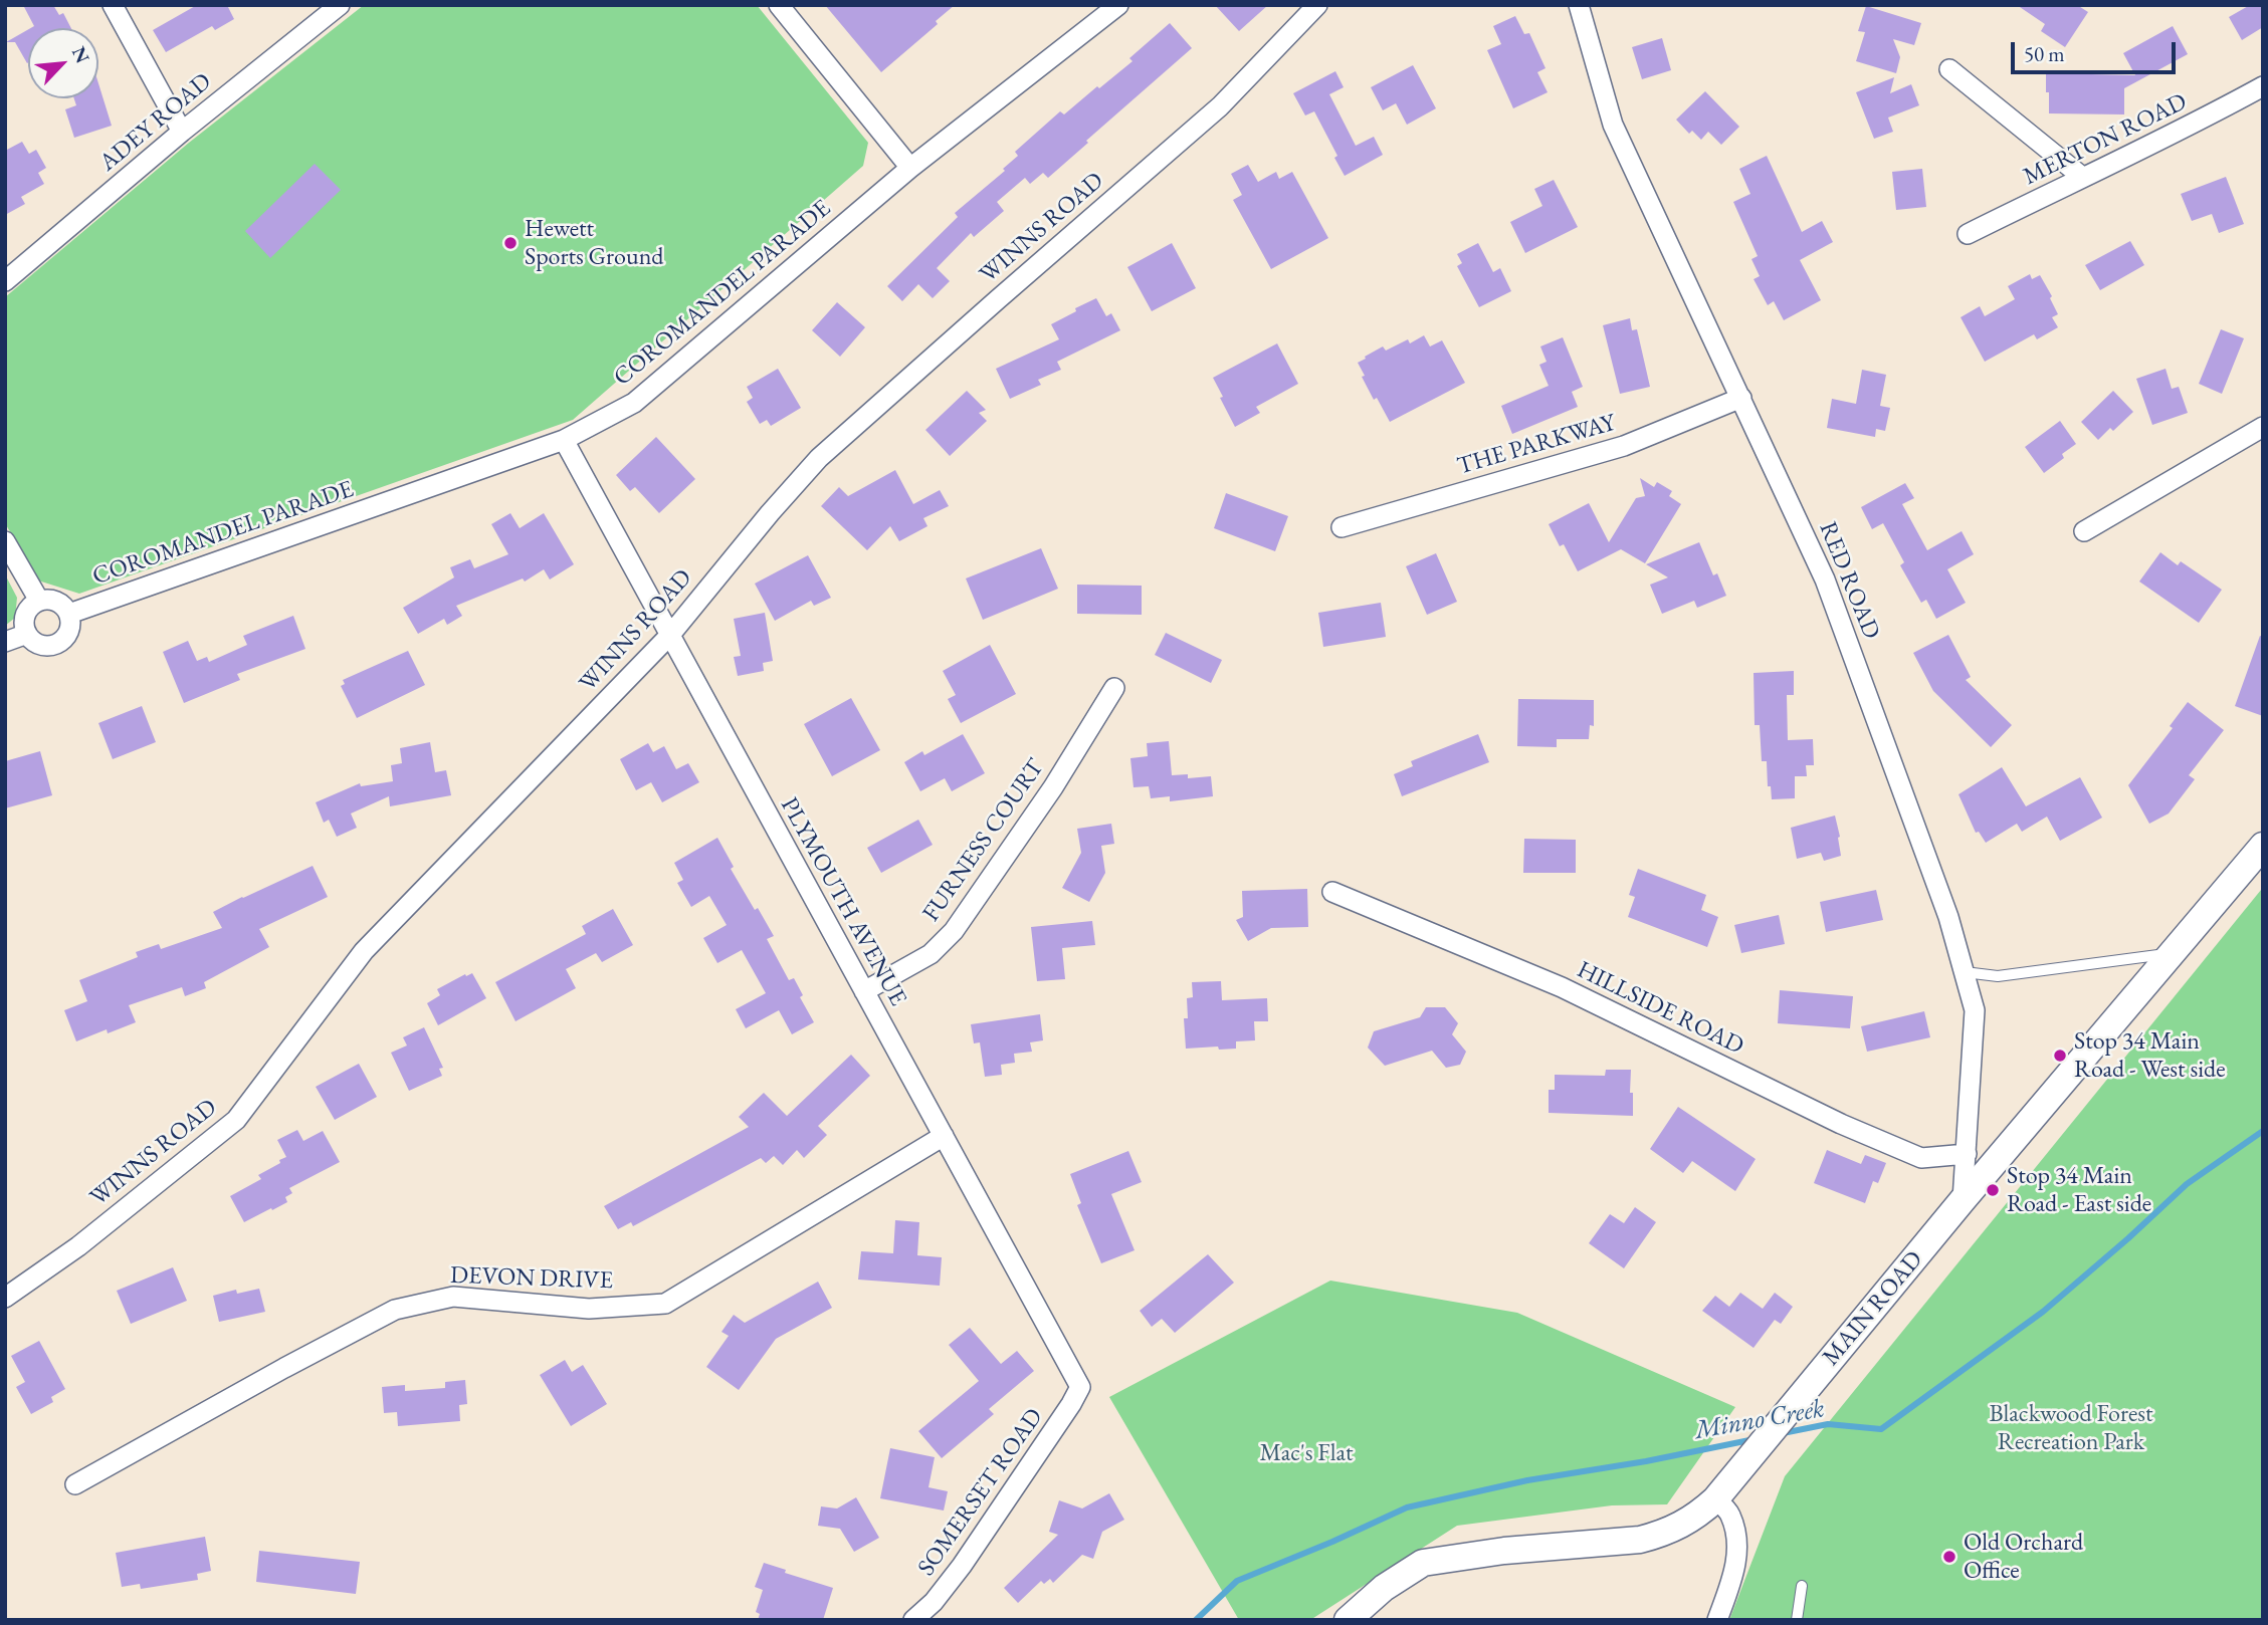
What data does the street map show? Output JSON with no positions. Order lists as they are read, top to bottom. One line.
{"streets":{"main road":["MAIN ROAD"],"street":["ADEY ROAD","MERTON ROAD","WINNS ROAD","COROMANDEL PARADE","THE PARKWAY","RED ROAD","FURNESS COURT","PLYMOUTH AVENUE","HILLSIDE ROAD","DEVON DRIVE","SOMERSET ROAD"]},"crossings":[["WINNS ROAD","PLYMOUTH AVENUE"],["COROMANDEL PARADE","PLYMOUTH AVENUE"],["THE PARKWAY","RED ROAD"],["RED ROAD","HILLSIDE ROAD"],["RED ROAD","MAIN ROAD"],["FURNESS COURT","PLYMOUTH AVENUE"],["PLYMOUTH AVENUE","DEVON DRIVE"],["PLYMOUTH AVENUE","SOMERSET ROAD"]],"water":["Minno Creek"],"parks":["Blackwood Forest Recreation Park","Mac's Flat"],"places":["Hewett Sports Ground","Stop 34 Main Road - West side","Stop 34 Main Road - East side","Old Orchard Office"],"scale_bar":"50 m","north":"top right"}
